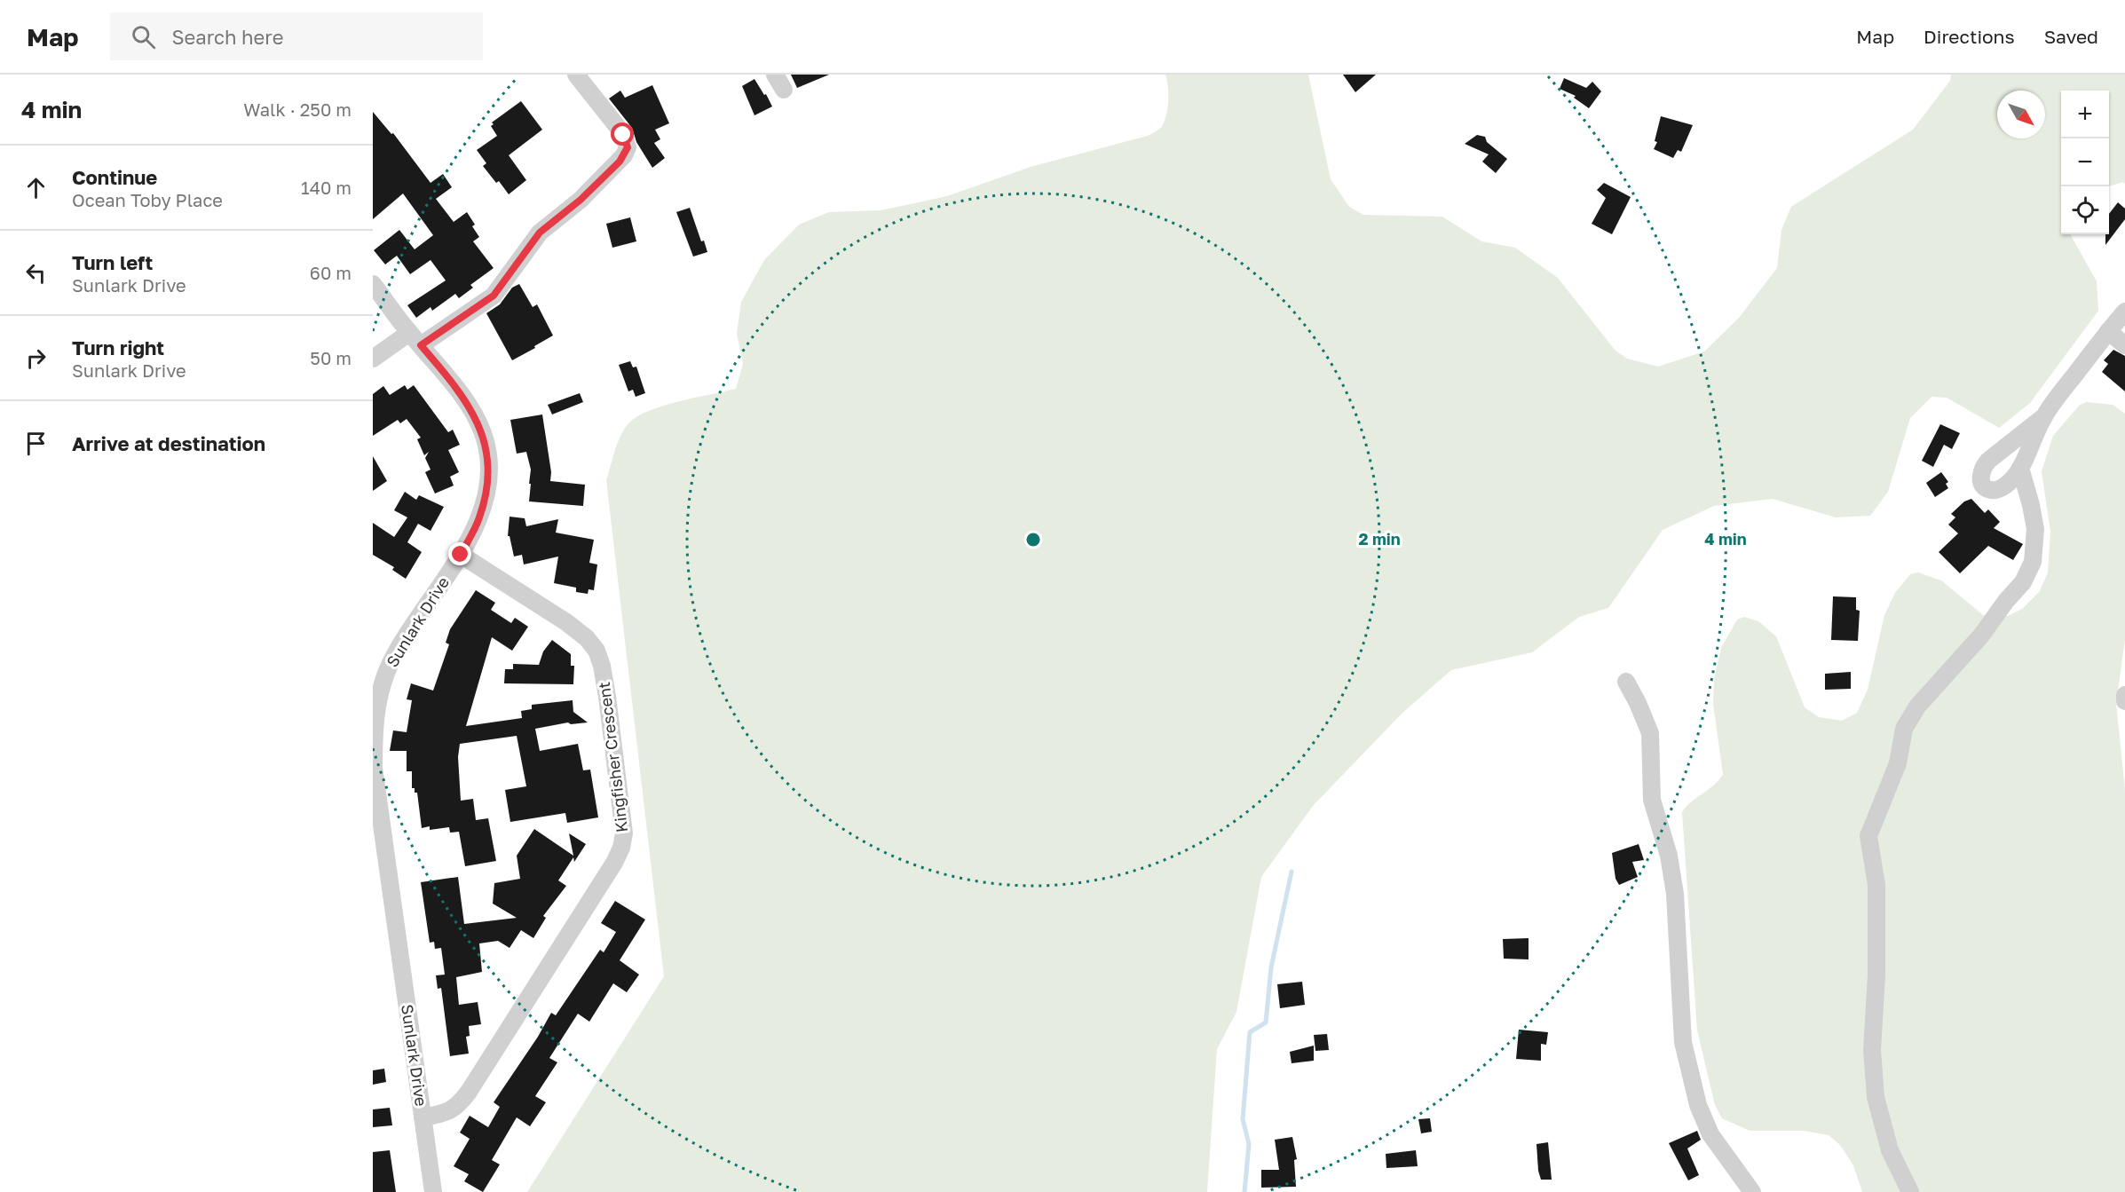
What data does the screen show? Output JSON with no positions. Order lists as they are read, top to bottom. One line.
{"streets":{"street":["Sunlark Drive","Kingfisher Crescent"]},"crossings":[["Sunlark Drive","Kingfisher Crescent"]],"north":"bottom right","page":{"header":"Map","search":"Search here","nav":["Map","Directions","Saved"],"heading":["4 min","Walk · 250 m"],"map_buttons":["+","−"],"list":[["Continue","Ocean Toby Place","140 m"],["Turn left","Sunlark Drive","60 m"],["Turn right","Sunlark Drive","50 m"],"Arrive at destination"]},"rings":["2 min","4 min"]}
